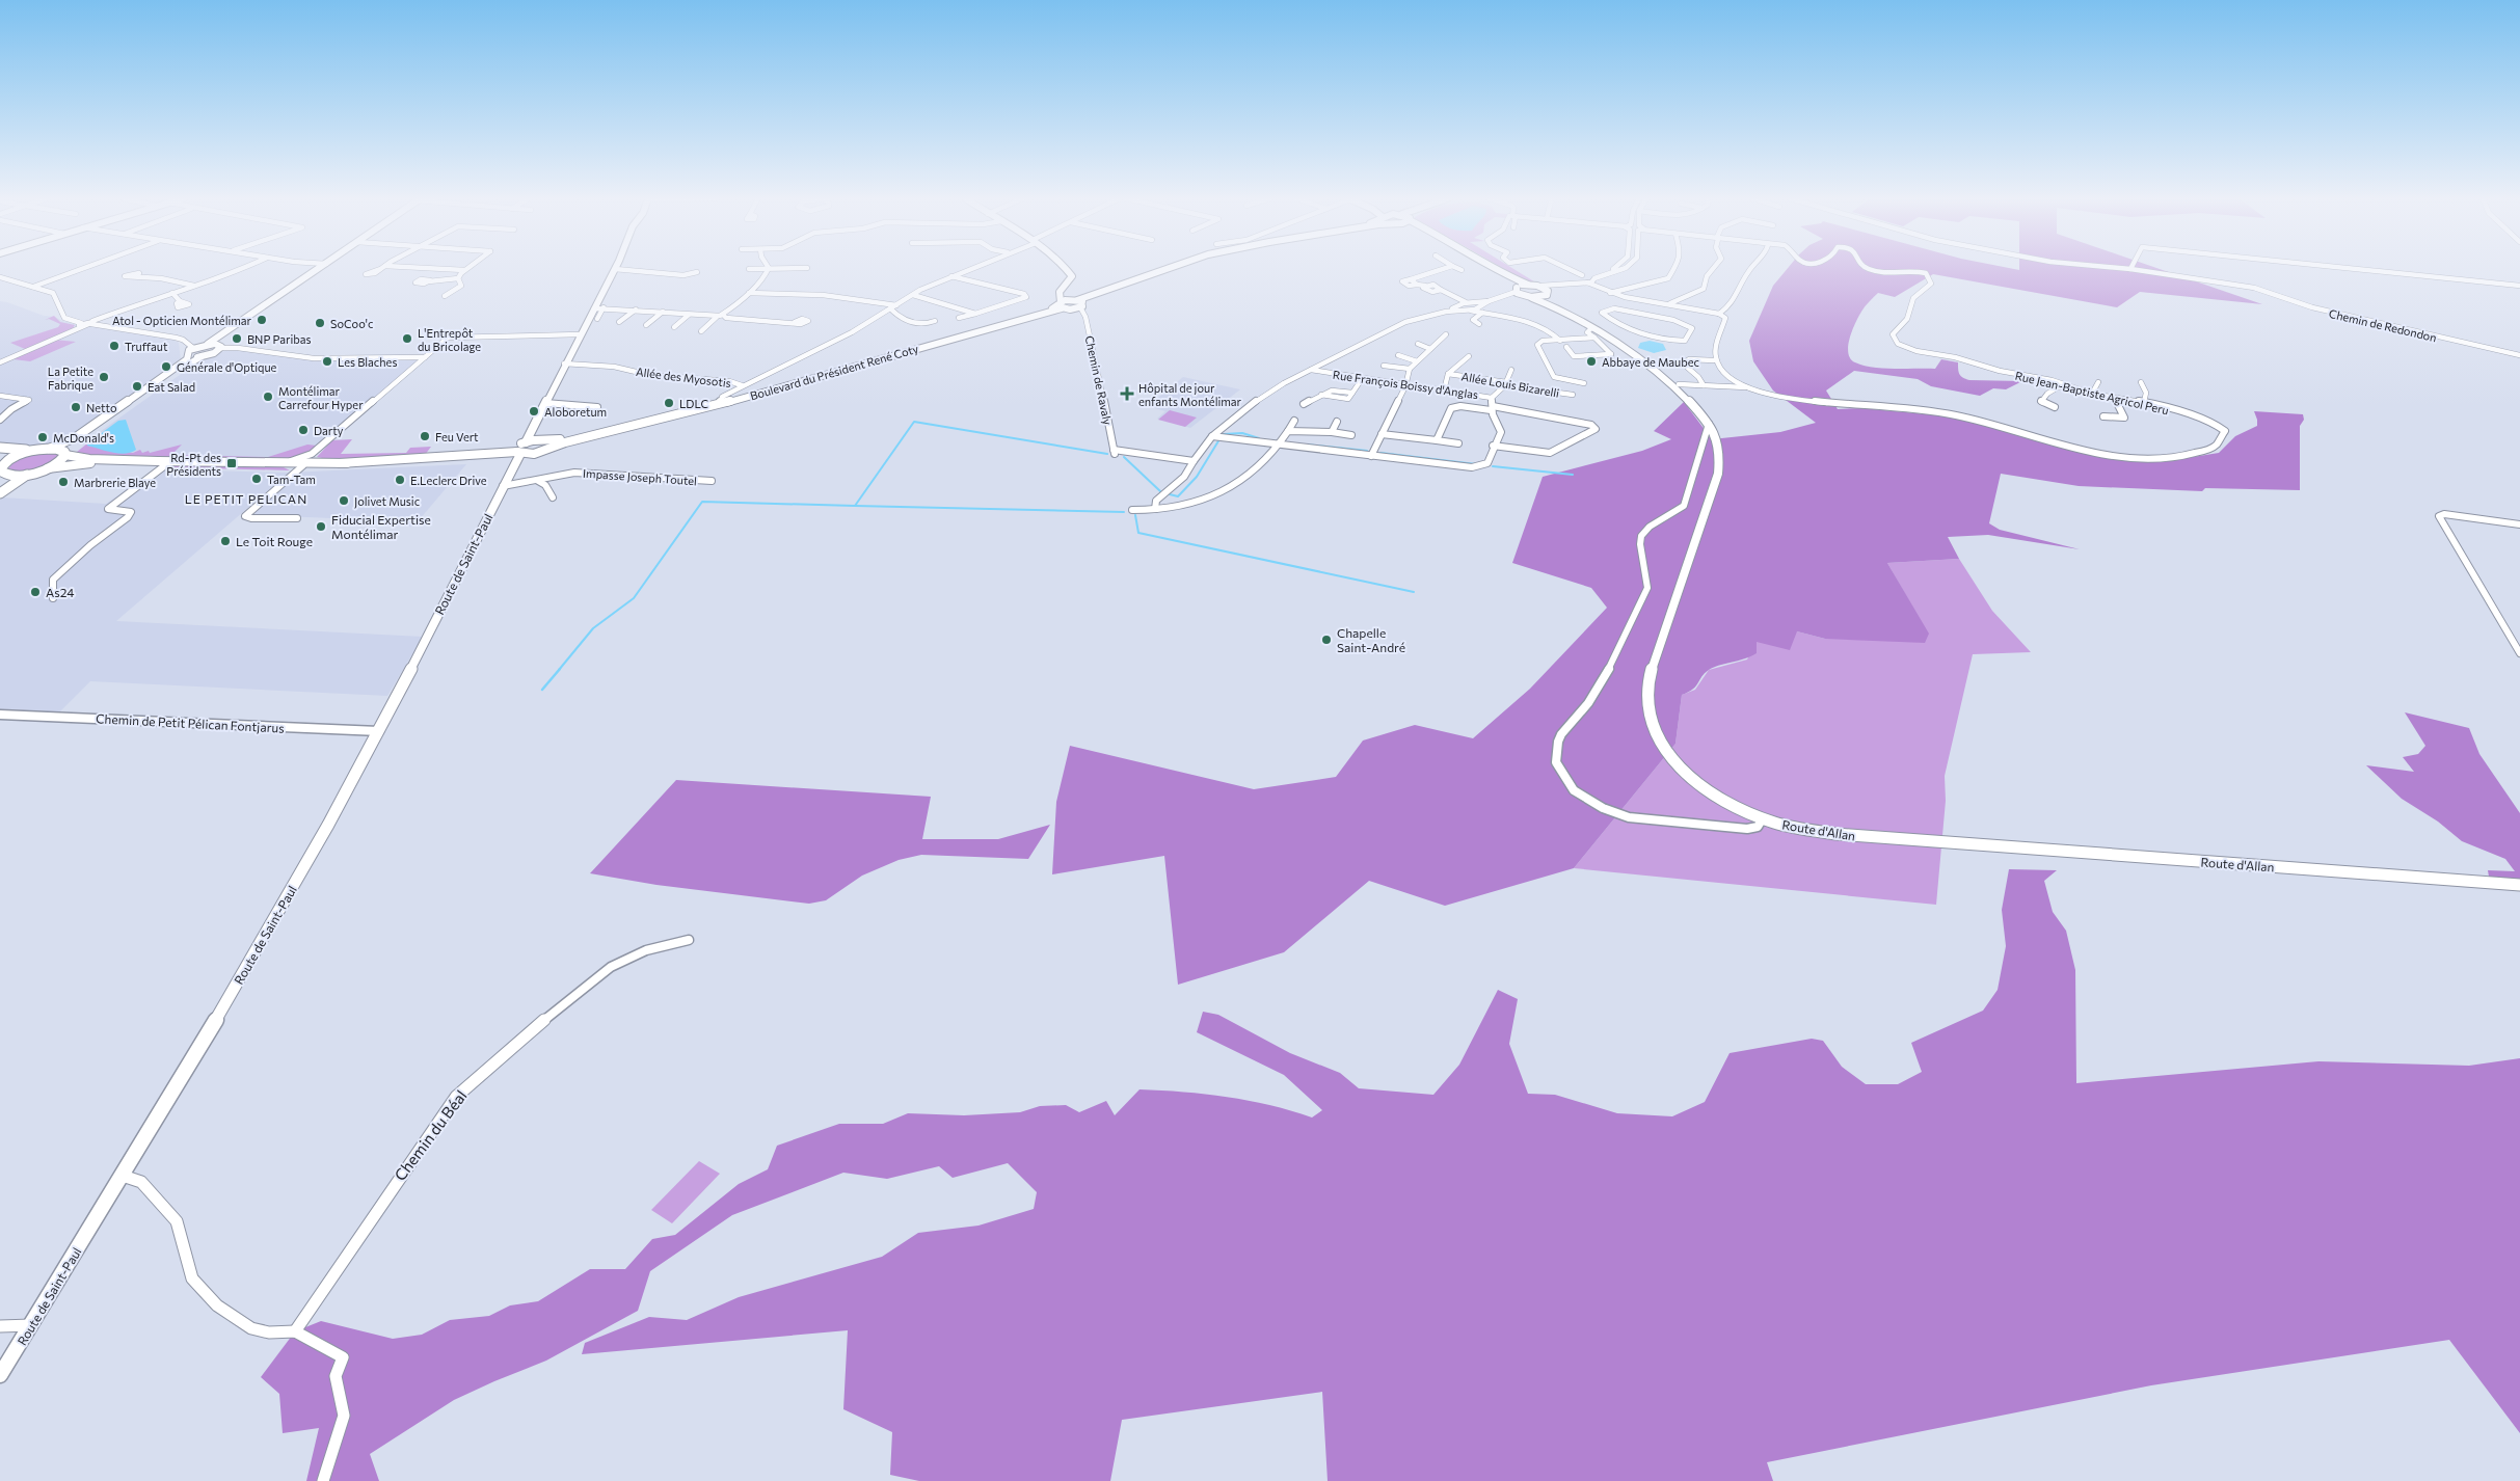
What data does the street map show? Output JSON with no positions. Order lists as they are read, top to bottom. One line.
{"streets":{"street":["Chemin de Redondon","Boulevard du Président René Coty","Allée des Myosotis","Chemin de Ravaly","Rue François Boissy d'Anglas","Allée Louis Bizarelli","Rue Jean-Baptiste Agricol Peru","Impasse Joseph Toutel","Route de Saint-Paul","Chemin de Petit Pélican Fontjarus","Route d'Allan","Chemin du Béal"]},"crossings":[["Allée des Myosotis","Route de Saint-Paul"],["Impasse Joseph Toutel","Route de Saint-Paul"],["Route de Saint-Paul","Chemin de Petit Pélican Fontjarus"]],"districts":["LE PETIT PELICAN"],"places":{"other":["Atol - Opticien Montélimar","SoCoo'c","BNP Paribas","L'Entrepôt du Bricolage","Truffaut","Les Blaches","Abbaye de Maubec","Générale d'Optique","La Petite Fabrique","Eat Salad","Montélimar Carrefour Hyper","LDLC","Netto","Aloboretum","Darty","Feu Vert","McDonald's","Tam-Tam","E.Leclerc Drive","Marbrerie Blaye","Jolivet Music","Fiducial Expertise Montélimar","Le Toit Rouge","As24","Chapelle Saint-André"],"health":["Hôpital de jour enfants Montélimar"],"transit":["Rd-Pt des Présidents"]}}
